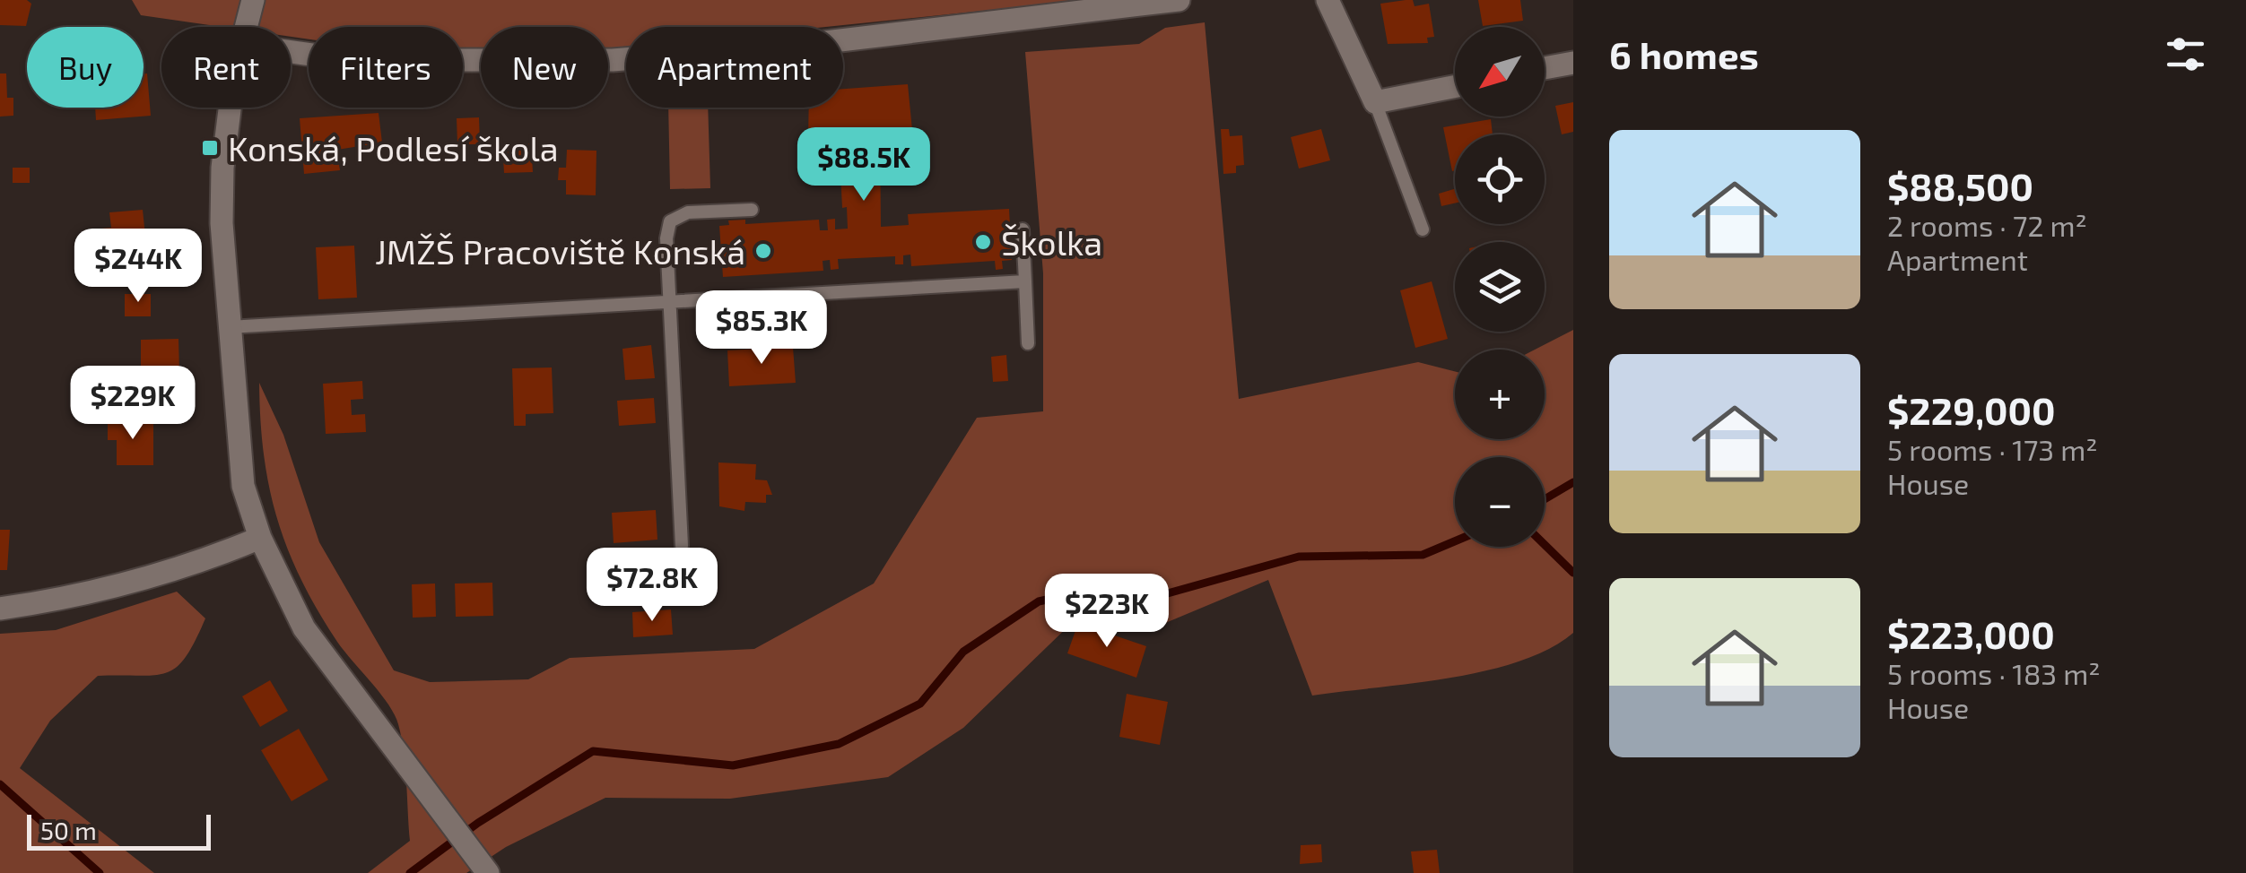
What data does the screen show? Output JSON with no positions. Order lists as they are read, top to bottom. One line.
{"places":{"transit":["Konská, Podlesí škola"],"other":["Školka","JMŽŠ Pracoviště Konská"]},"scale_bar":"50 m","north":"bottom left","page":{"heading":"6 homes","map_buttons":["+","−"],"chip":["Buy","Rent","Filters","New","Apartment"],"list":[{"name":"$88,500","note":"2 rooms · 72 m² · Apartment"},{"name":"$229,000","note":"5 rooms · 173 m² · House"},{"name":"$223,000","note":"5 rooms · 183 m² · House"}],"price":["$88.5K","$244K","$85.3K","$229K","$72.8K","$223K"],"scale":"50 m"}}
